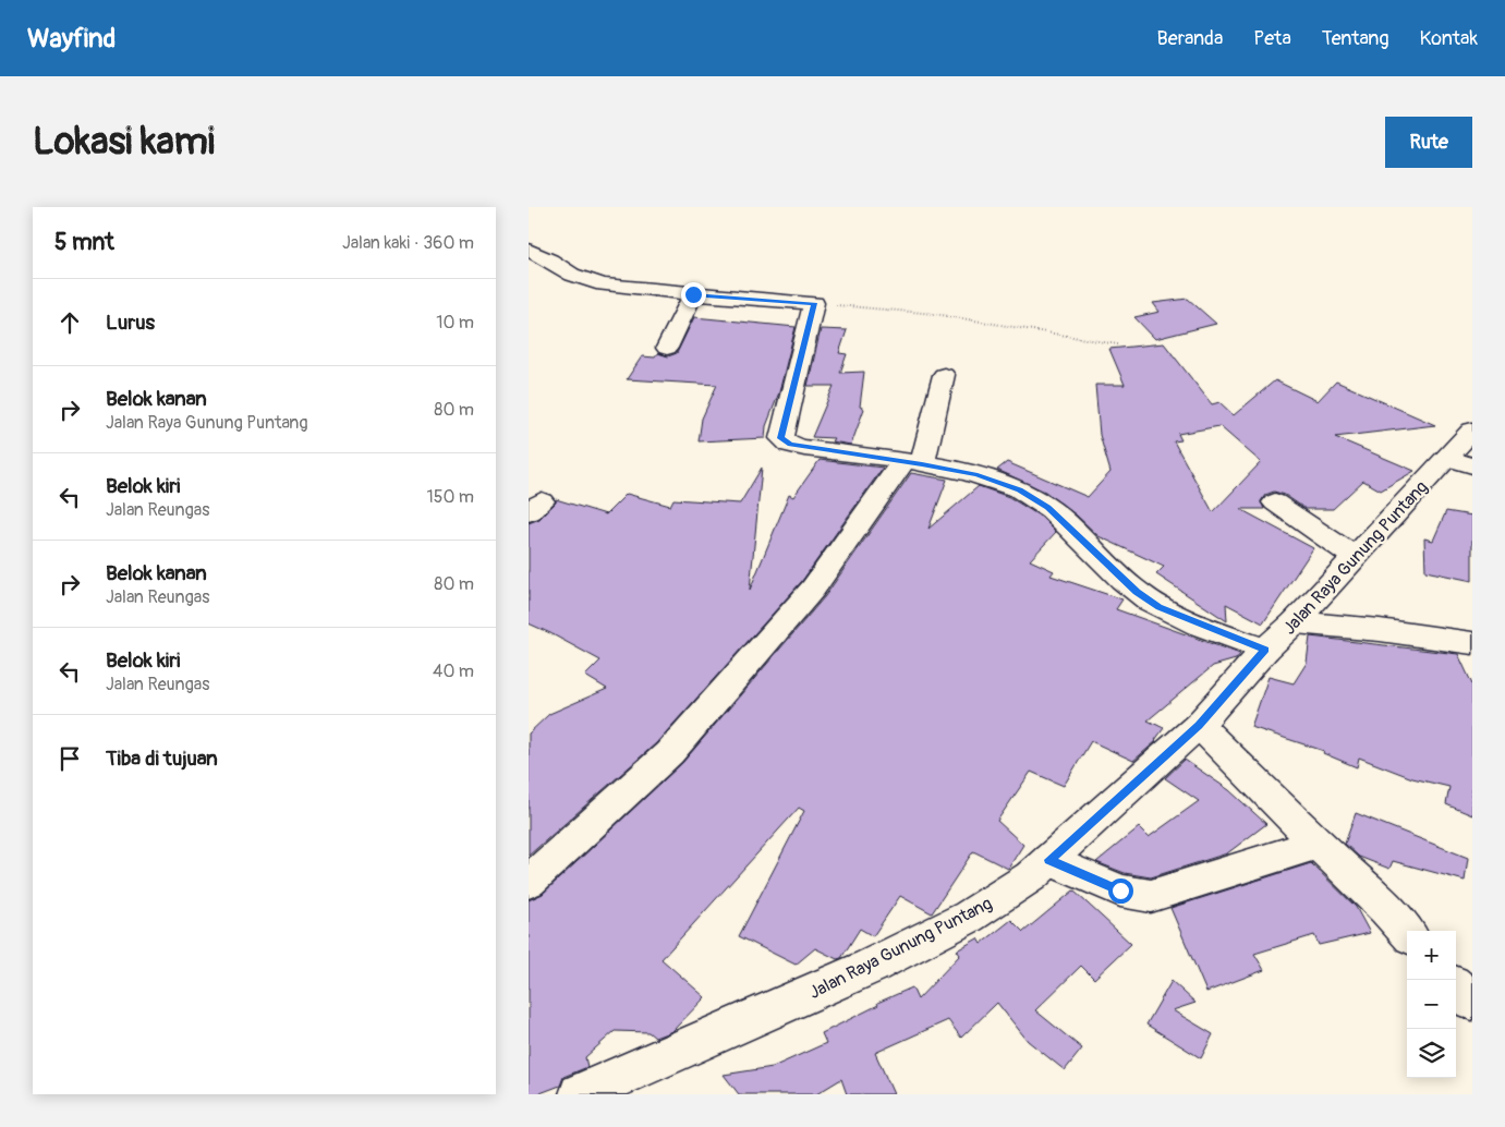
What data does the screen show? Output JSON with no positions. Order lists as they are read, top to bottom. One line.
{"streets":{"street":["Jalan Raya Gunung Puntang"]},"page":{"header":"Wayfind","nav":["Beranda","Peta","Tentang","Kontak"],"buttons":"Rute","title":"Lokasi kami","heading":["5 mnt","Jalan kaki · 360 m"],"list":[["Lurus","10 m"],["Belok kanan","Jalan Raya Gunung Puntang","80 m"],["Belok kiri","Jalan Reungas","150 m"],["Belok kanan","Jalan Reungas","80 m"],["Belok kiri","Jalan Reungas","40 m"],"Tiba di tujuan"],"map_buttons":["+","−"]}}
